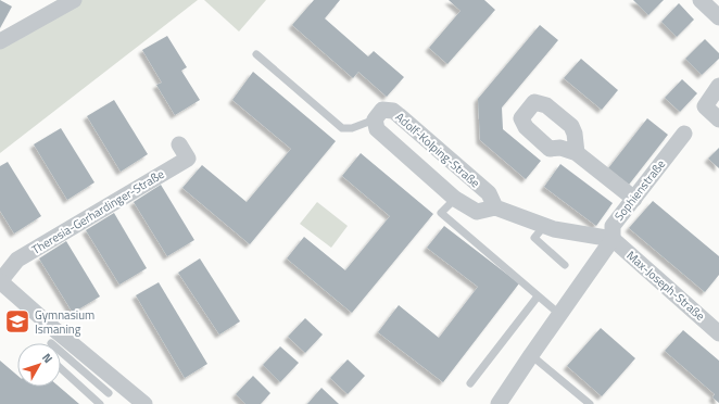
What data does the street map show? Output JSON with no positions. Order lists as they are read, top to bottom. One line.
{"streets":{"street":["Adolf-Kolping-Straße","Sophienstraße","Theresia-Gerhardinger-Straße","Max-Joseph-Straße"]},"crossings":[["Adolf-Kolping-Straße","Sophienstraße"],["Adolf-Kolping-Straße","Max-Joseph-Straße"],["Sophienstraße","Max-Joseph-Straße"]],"places":{"school or university":["Gymnasium Ismaning"]},"north":"top right"}
